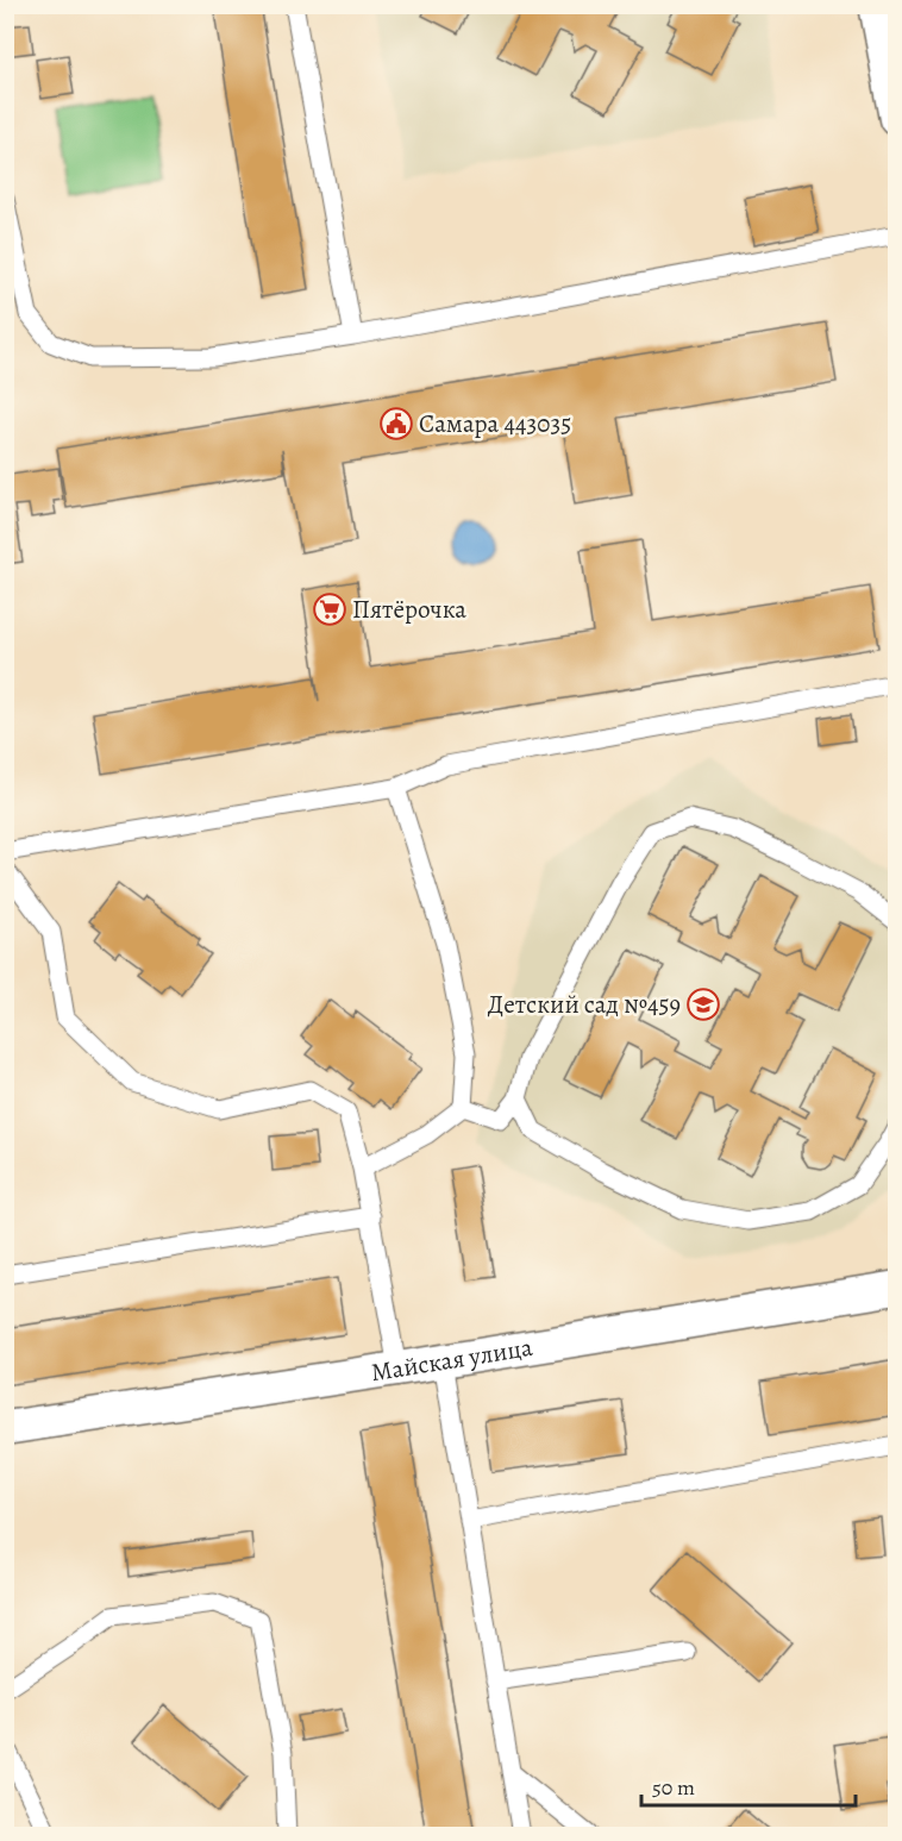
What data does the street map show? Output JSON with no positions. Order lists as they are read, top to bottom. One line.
{"streets":{"street":["Майская улица"]},"places":{"public building":["Самара 443035"],"supermarket":["Пятёрочка"],"school or university":["Детский сад №459"]},"scale_bar":"50 m"}
